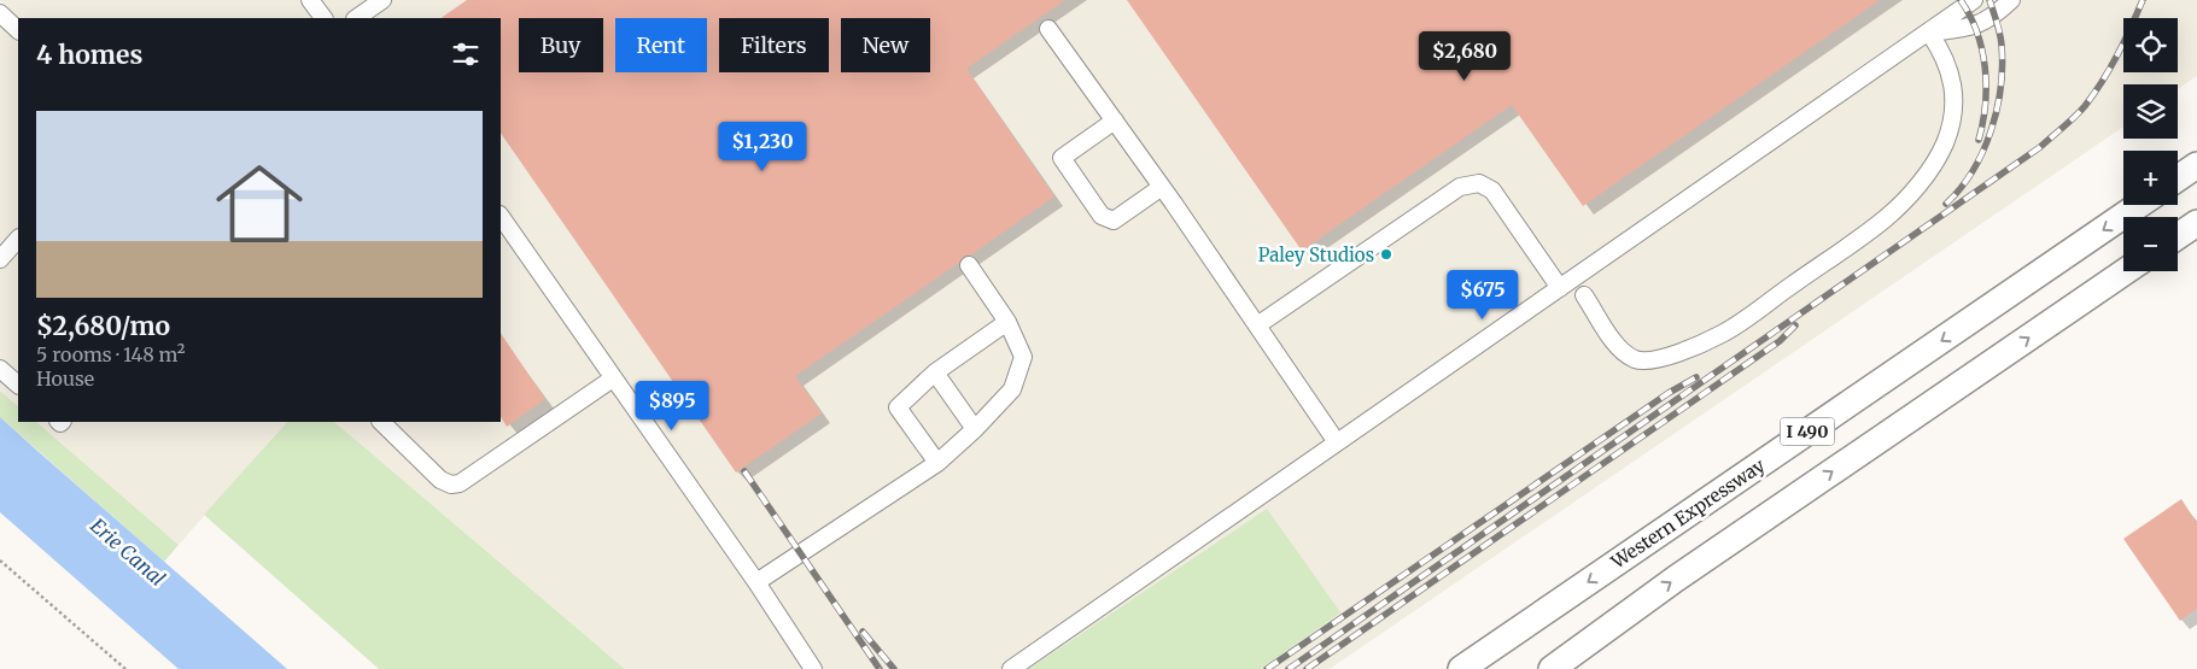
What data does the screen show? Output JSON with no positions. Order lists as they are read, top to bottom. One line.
{"streets":{"highway":["I 490","Western Expressway"]},"water":["Erie Canal"],"places":["Paley Studios"],"page":{"map_buttons":["+","−"],"chip":["Buy","Rent","Filters","New"],"heading":"4 homes","price":["$2,680","$1,230","$675","$895"],"list":[{"name":"$2,680/mo","note":"5 rooms · 148 m² · House"}]}}
